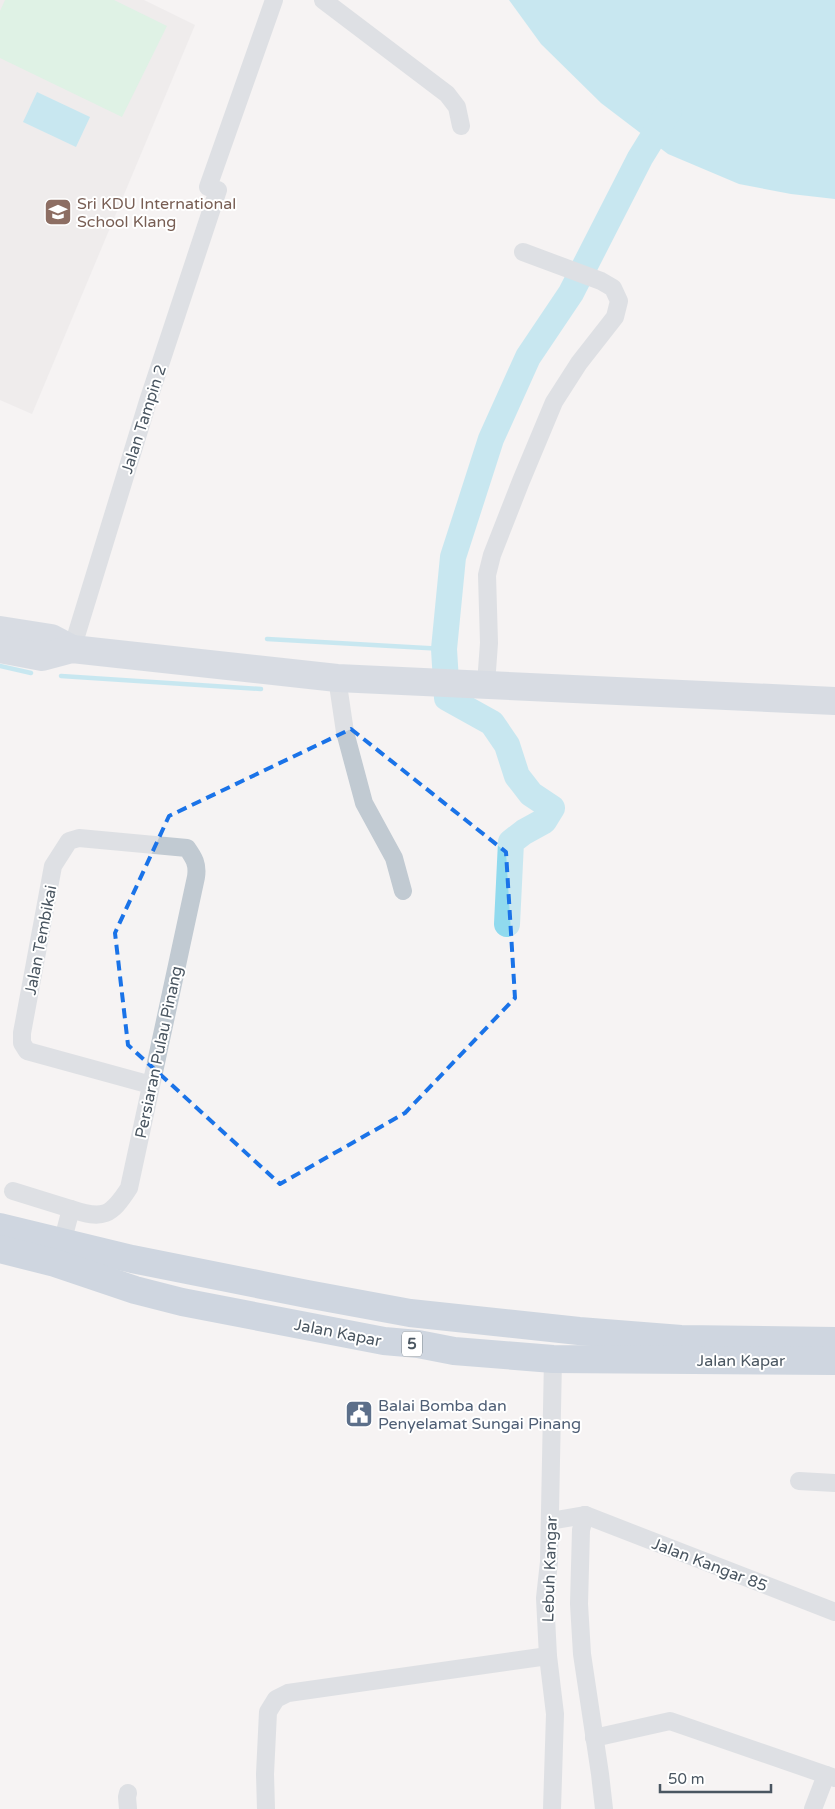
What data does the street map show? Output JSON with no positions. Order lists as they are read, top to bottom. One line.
{"streets":{"highway":["Jalan Kapar","5"],"street":["Jalan Tampin 2","Jalan Tembikai","Persiaran Pulau Pinang","Jalan Kangar 85","Lebuh Kangar"]},"crossings":[["Jalan Tembikai","Persiaran Pulau Pinang"],["Jalan Kapar","Lebuh Kangar"]],"places":{"school or university":["Sri KDU International School Klang"],"public building":["Balai Bomba dan Penyelamat Sungai Pinang"]},"scale_bar":"50 m"}
